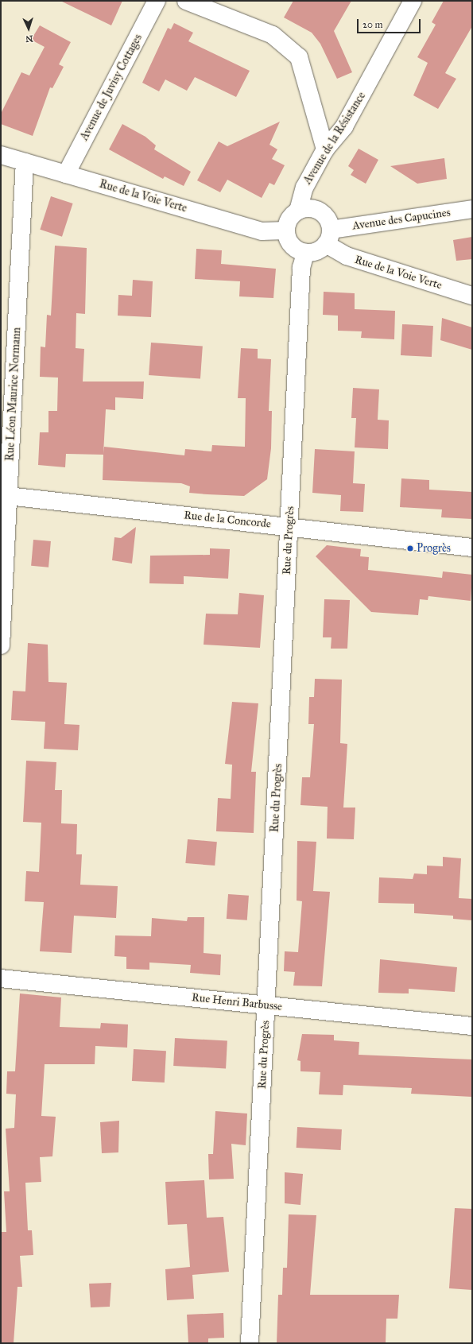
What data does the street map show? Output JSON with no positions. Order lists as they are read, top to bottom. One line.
{"streets":{"street":["Avenue de Juvisy Cottages","Avenue de la Résistance","Rue de la Voie Verte","Avenue des Capucines","Rue Léon Maurice Normann","Rue de la Concorde","Rue du Progrès","Rue Henri Barbusse"]},"crossings":[["Avenue de Juvisy Cottages","Rue de la Voie Verte"],["Avenue de la Résistance","Rue de la Voie Verte"],["Avenue de la Résistance","Avenue des Capucines"],["Avenue de la Résistance","Rue du Progrès"],["Rue de la Voie Verte","Avenue des Capucines"],["Rue de la Voie Verte","Rue Léon Maurice Normann"],["Rue de la Voie Verte","Rue du Progrès"],["Avenue des Capucines","Rue du Progrès"],["Rue Léon Maurice Normann","Rue de la Concorde"],["Rue de la Concorde","Rue du Progrès"],["Rue du Progrès","Rue Henri Barbusse"]],"places":["Progrès"],"scale_bar":"20 m","north":"bottom"}
